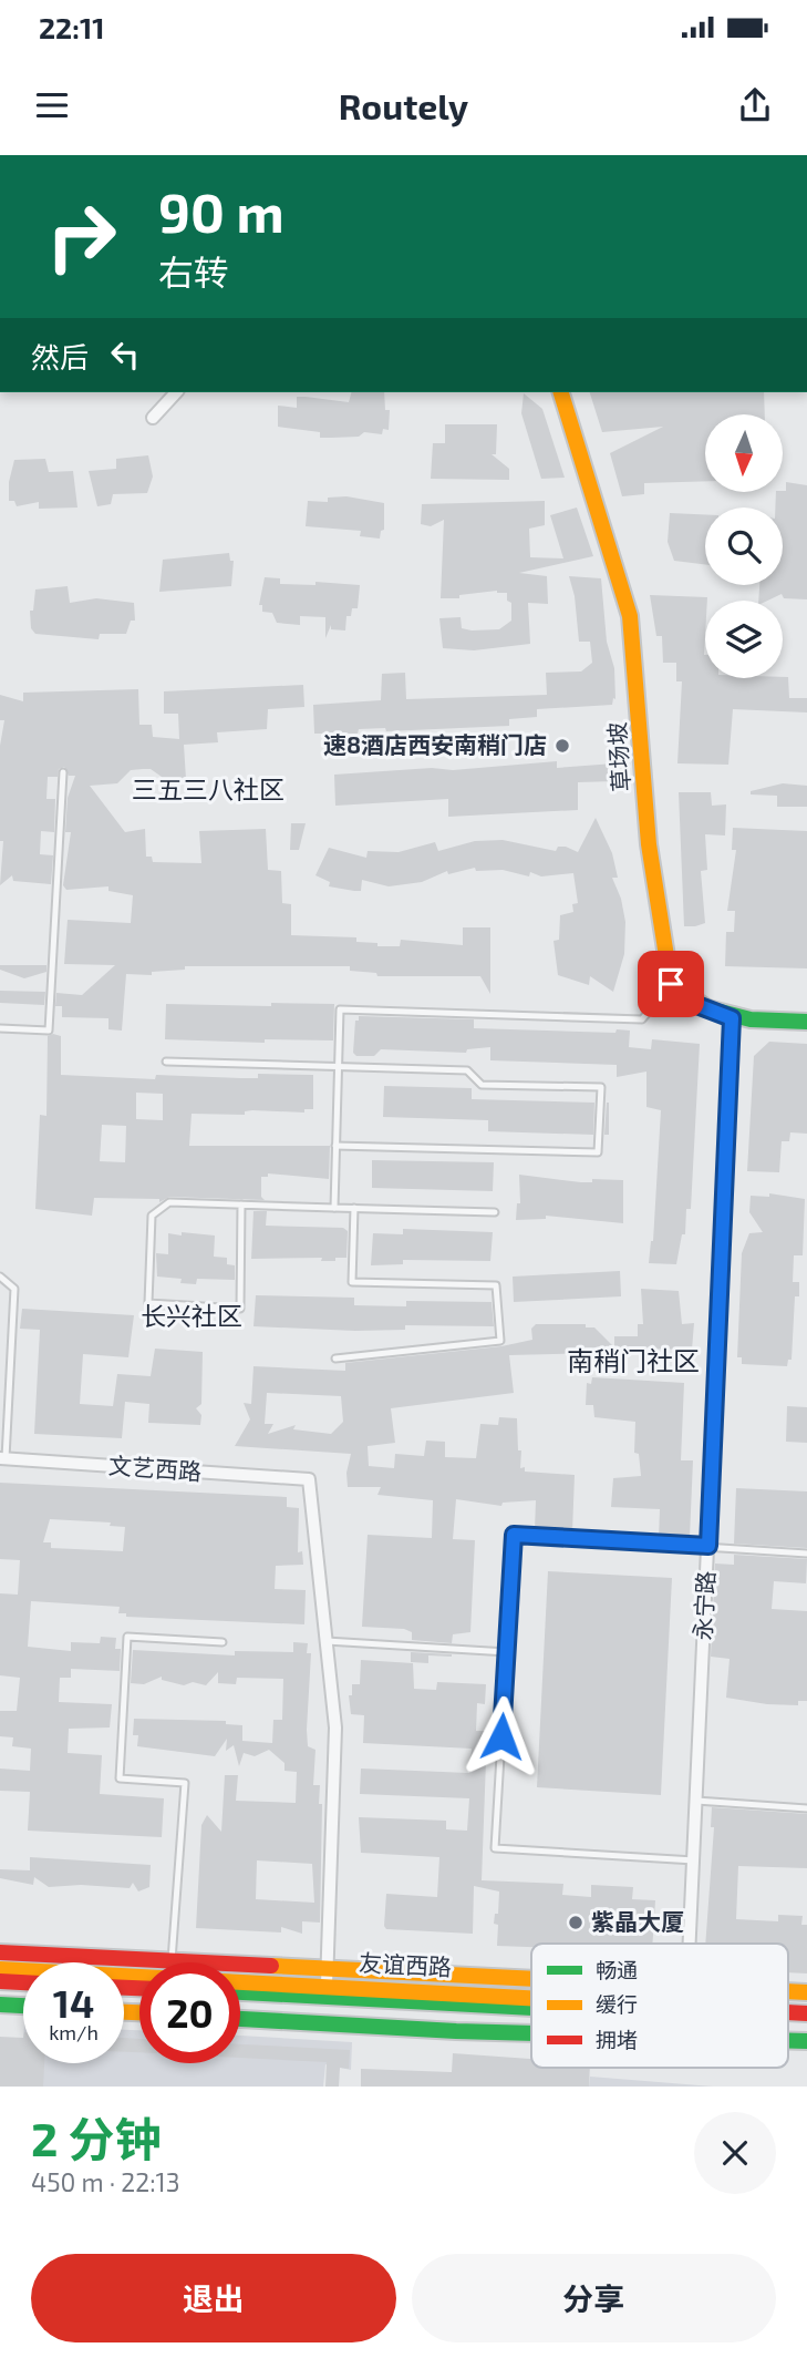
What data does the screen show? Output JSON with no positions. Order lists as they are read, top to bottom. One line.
{"streets":{"street":["草场坡","文艺西路","永宁路","友谊西路"]},"districts":["三五三八社区","长兴社区","南稍门社区"],"places":["速8酒店西安南稍门店","紫晶大厦"],"legend":["畅通","缓行","拥堵"],"north":"bottom","page":{"status":"22:11","header":"Routely","turn":["90 m","右转"],"then":"然后","speed":"14 km/h","limit":"20","heading":["2 分钟","450 m · 22:13"],"buttons":["退出","分享"]}}
